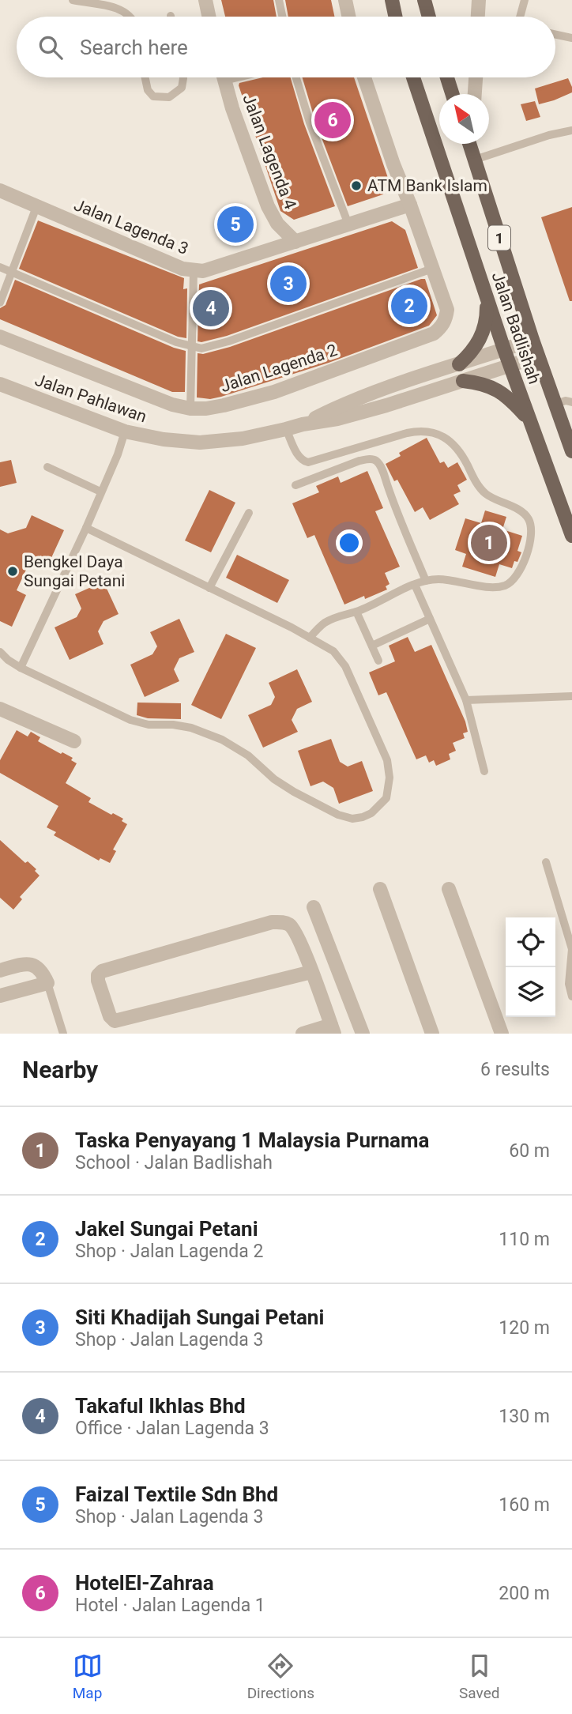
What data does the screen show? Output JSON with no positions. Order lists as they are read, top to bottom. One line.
{"streets":{"main road":["1","Jalan Badlishah"],"street":["Jalan Lagenda 4","Jalan Lagenda 3","Jalan Lagenda 2","Jalan Pahlawan"]},"crossings":[["Jalan Lagenda 4","Jalan Lagenda 3"],["Jalan Badlishah","Jalan Pahlawan"]],"places":["ATM Bank Islam","Bengkel Daya Sungai Petani"],"north":"top left","page":{"search":"Search here","pins":["6","5","3","2","4","1"],"heading":["Nearby","6 results"],"list":[{"mark":"1","name":"Taska Penyayang 1 Malaysia Purnama","note":"School · Jalan Badlishah","value":"60 m"},{"mark":"2","name":"Jakel Sungai Petani","note":"Shop · Jalan Lagenda 2","value":"110 m"},{"mark":"3","name":"Siti Khadijah Sungai Petani","note":"Shop · Jalan Lagenda 3","value":"120 m"},{"mark":"4","name":"Takaful Ikhlas Bhd","note":"Office · Jalan Lagenda 3","value":"130 m"},{"mark":"5","name":"Faizal Textile Sdn Bhd","note":"Shop · Jalan Lagenda 3","value":"160 m"},{"mark":"6","name":"HotelEl-Zahraa","note":"Hotel · Jalan Lagenda 1","value":"200 m"}],"nav":["Map","Directions","Saved"]}}
